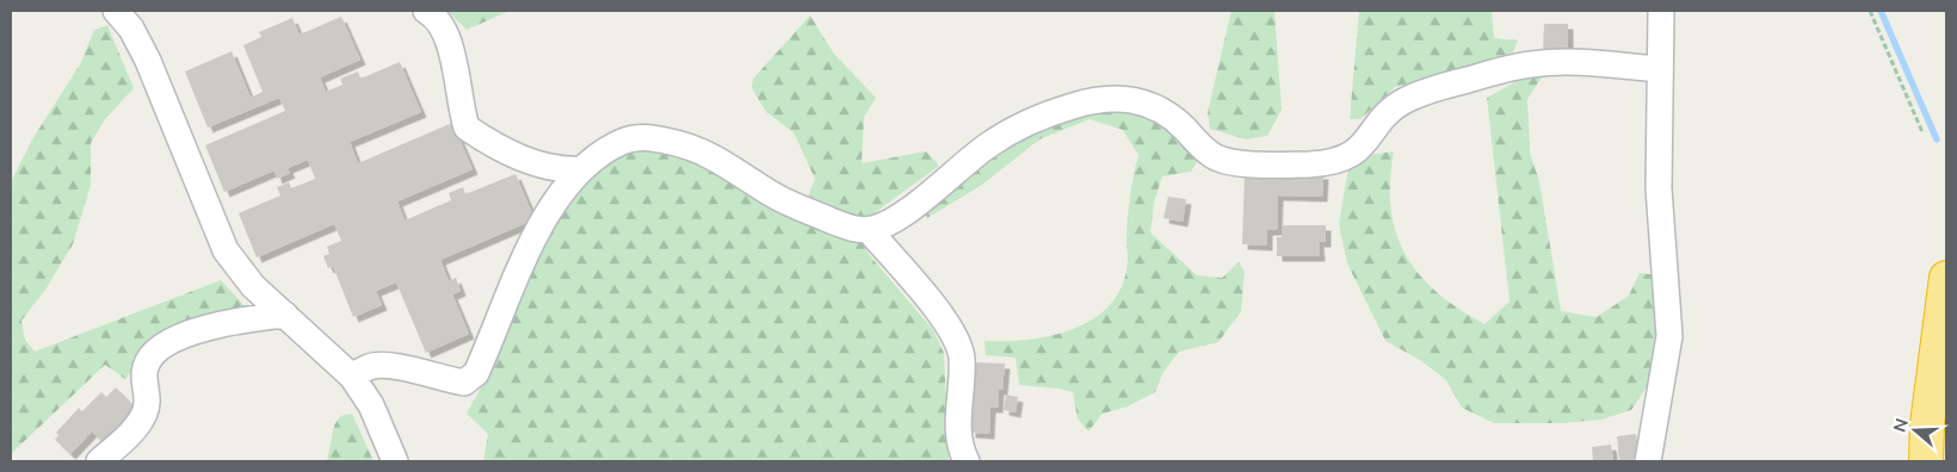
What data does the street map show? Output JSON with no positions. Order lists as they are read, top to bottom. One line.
{"north":"left"}
